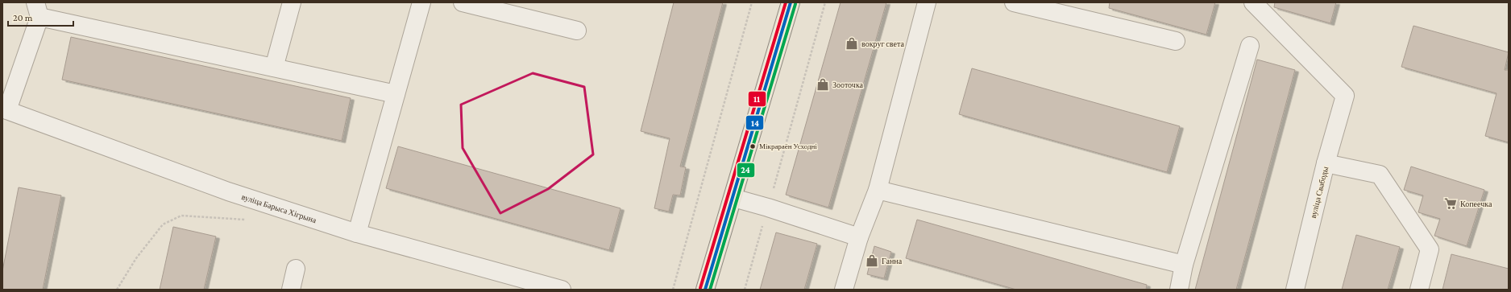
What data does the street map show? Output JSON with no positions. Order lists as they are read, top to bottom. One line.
{"streets":{"street":["вуліца Свабоды","вуліца Барыса Хігрына"]},"places":{"shop":["вокруг света","Зооточка","Ганна"],"other":["Мікрараён Усходні"],"supermarket":["Копеечка"]},"lines":["transit line 14","transit line 11","transit line 24"],"scale_bar":"20 m"}
